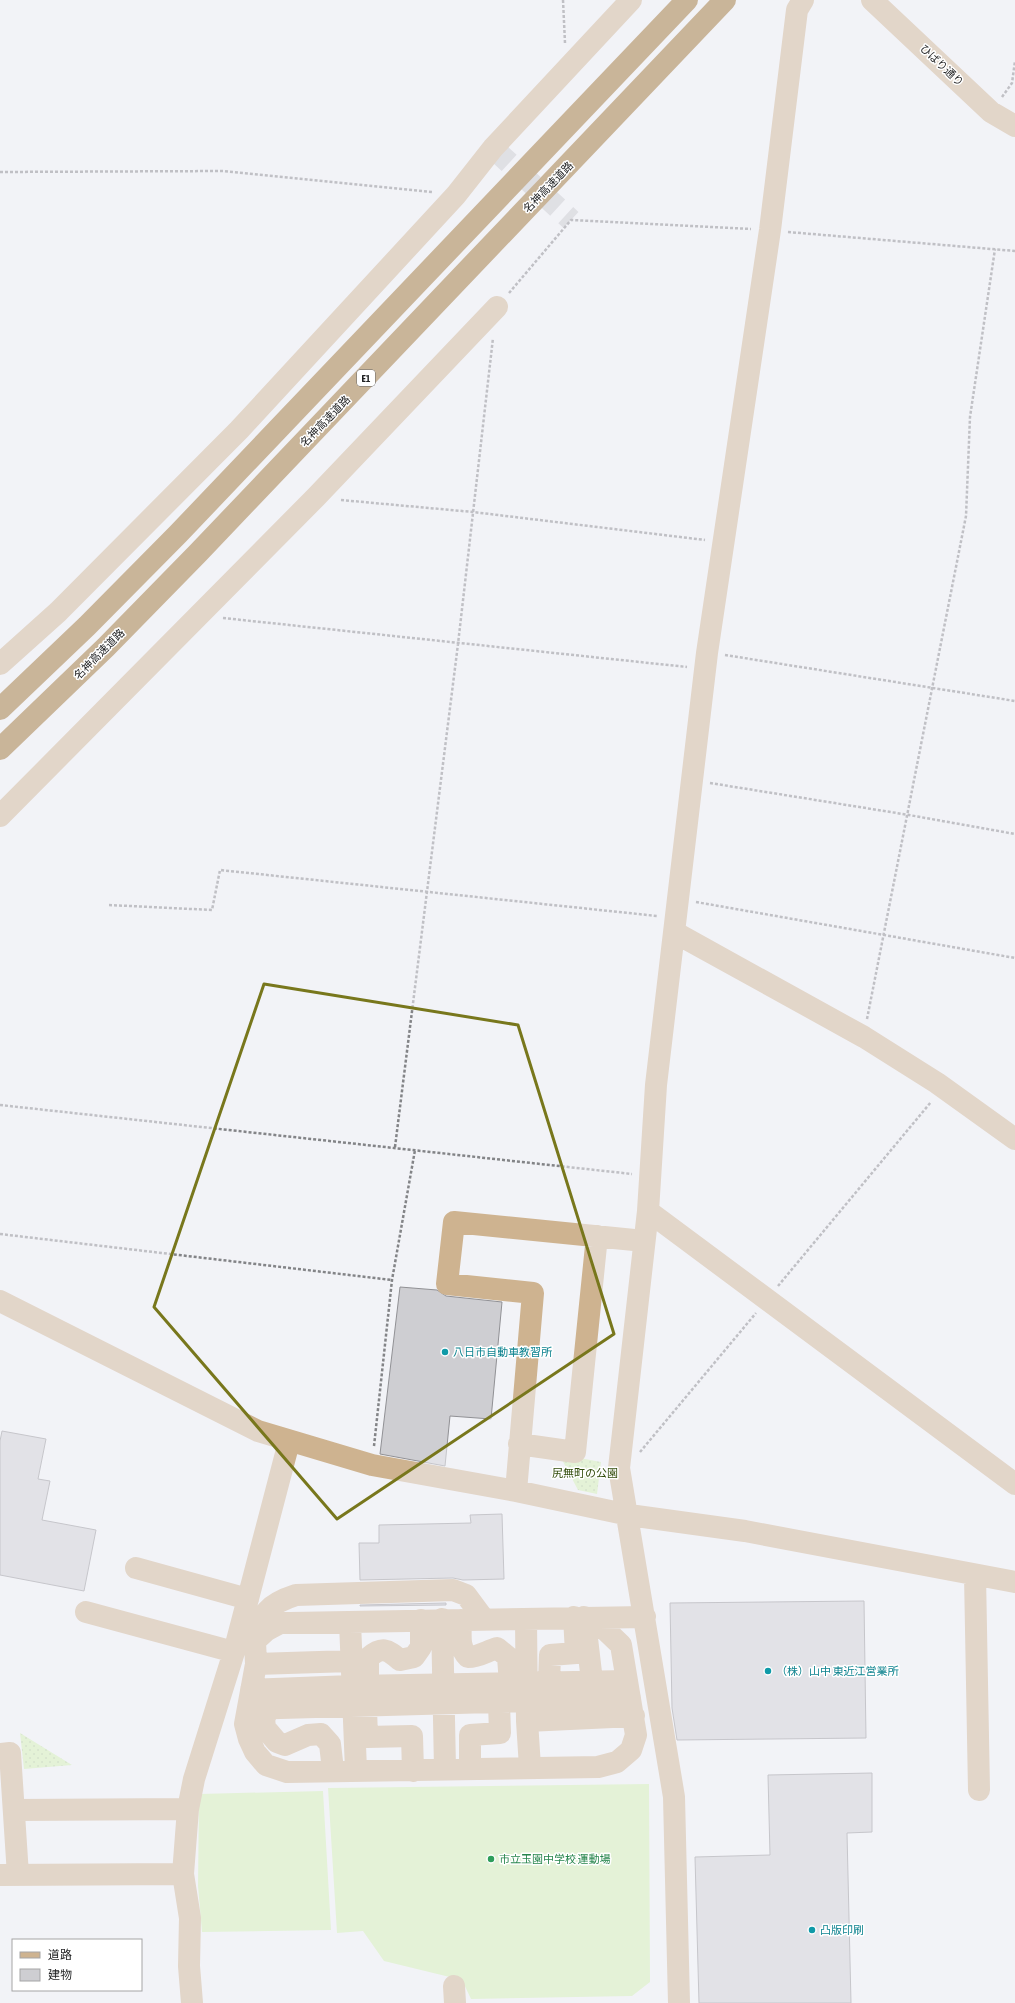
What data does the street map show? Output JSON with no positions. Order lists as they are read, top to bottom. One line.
{"streets":{"highway":["名神高速道路","E1"],"street":["ひばり通り"]},"parks":["尻無町の公園"],"places":["八日市自動車教習所","（株）山中 東近江営業所","市立玉園中学校 運動場","凸版印刷"],"legend":["道路","建物"]}
